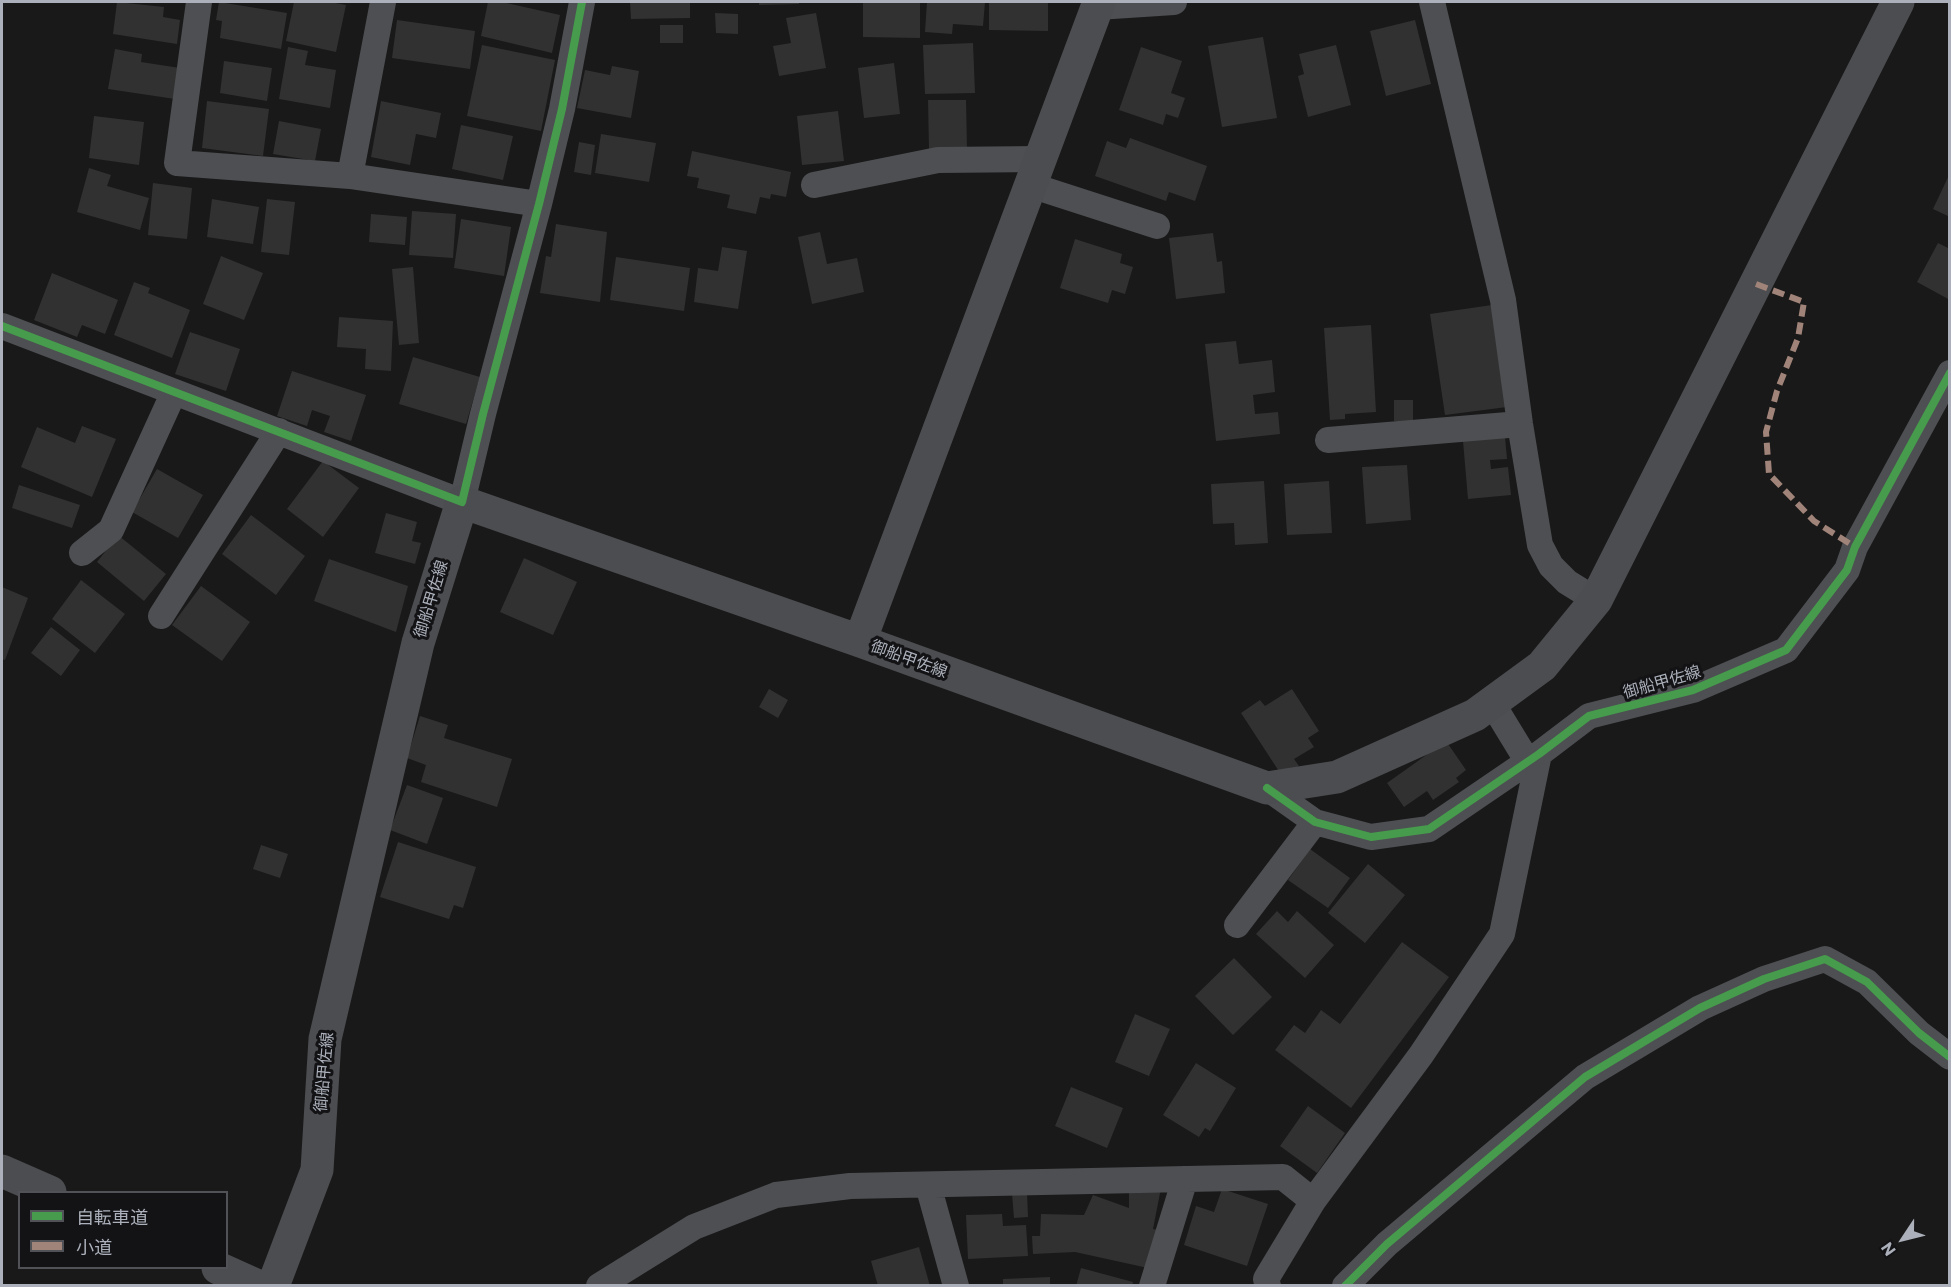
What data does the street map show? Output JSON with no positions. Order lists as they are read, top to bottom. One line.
{"streets":{"main road":["御船甲佐線"]},"legend":["自転車道","小道"],"north":"bottom left"}
